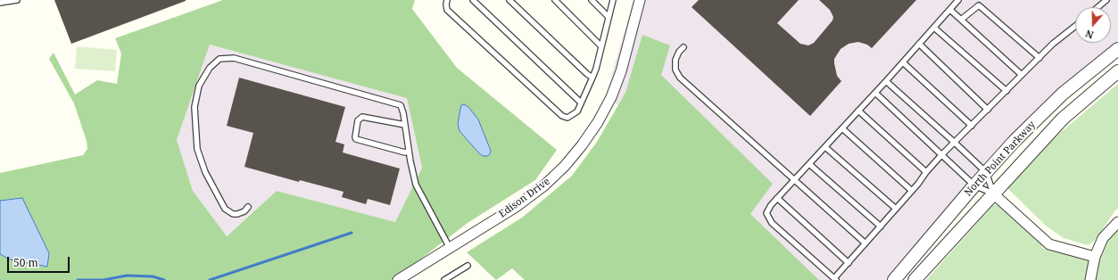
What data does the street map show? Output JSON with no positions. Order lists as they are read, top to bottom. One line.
{"streets":{"street":["North Point Parkway","Edison Drive"]},"scale_bar":"50 m","north":"bottom"}
